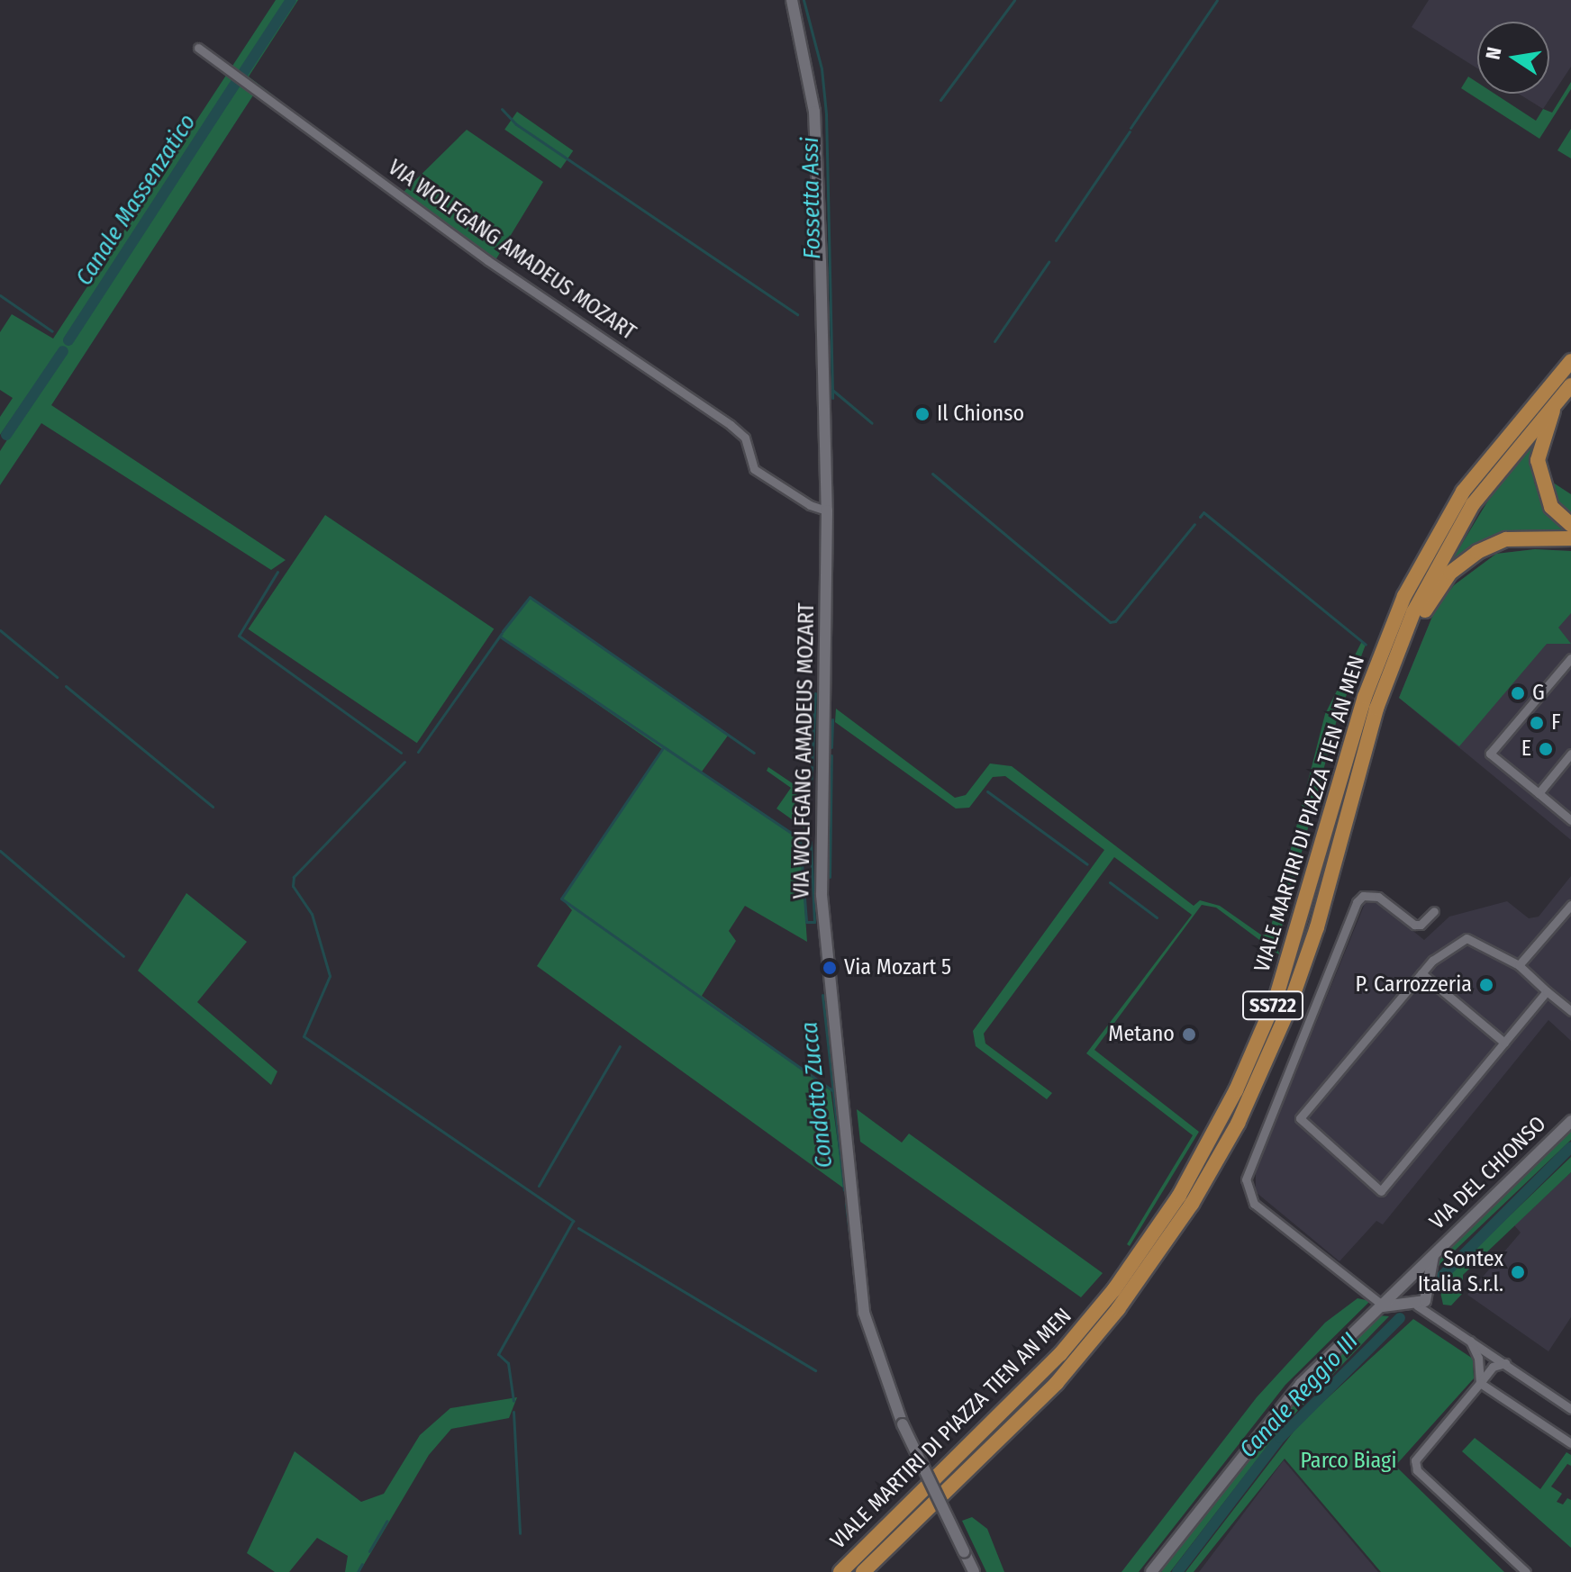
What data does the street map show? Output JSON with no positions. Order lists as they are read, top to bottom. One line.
{"streets":{"highway":["VIALE MARTIRI DI PIAZZA TIEN AN MEN","SS722"],"street":["VIA WOLFGANG AMADEUS MOZART","VIA DEL CHIONSO"]},"crossings":[["VIALE MARTIRI DI PIAZZA TIEN AN MEN","SS722"]],"water":["Fossetta Assi","Canale Massenzatico","Condotto Zucca","Canale Reggio III"],"parks":["Parco Biagi"],"places":["Il Chionso","G","F","E","Via Mozart 5","P. Carrozzeria","Metano","Sontex Italia S.r.l."],"north":"left"}
